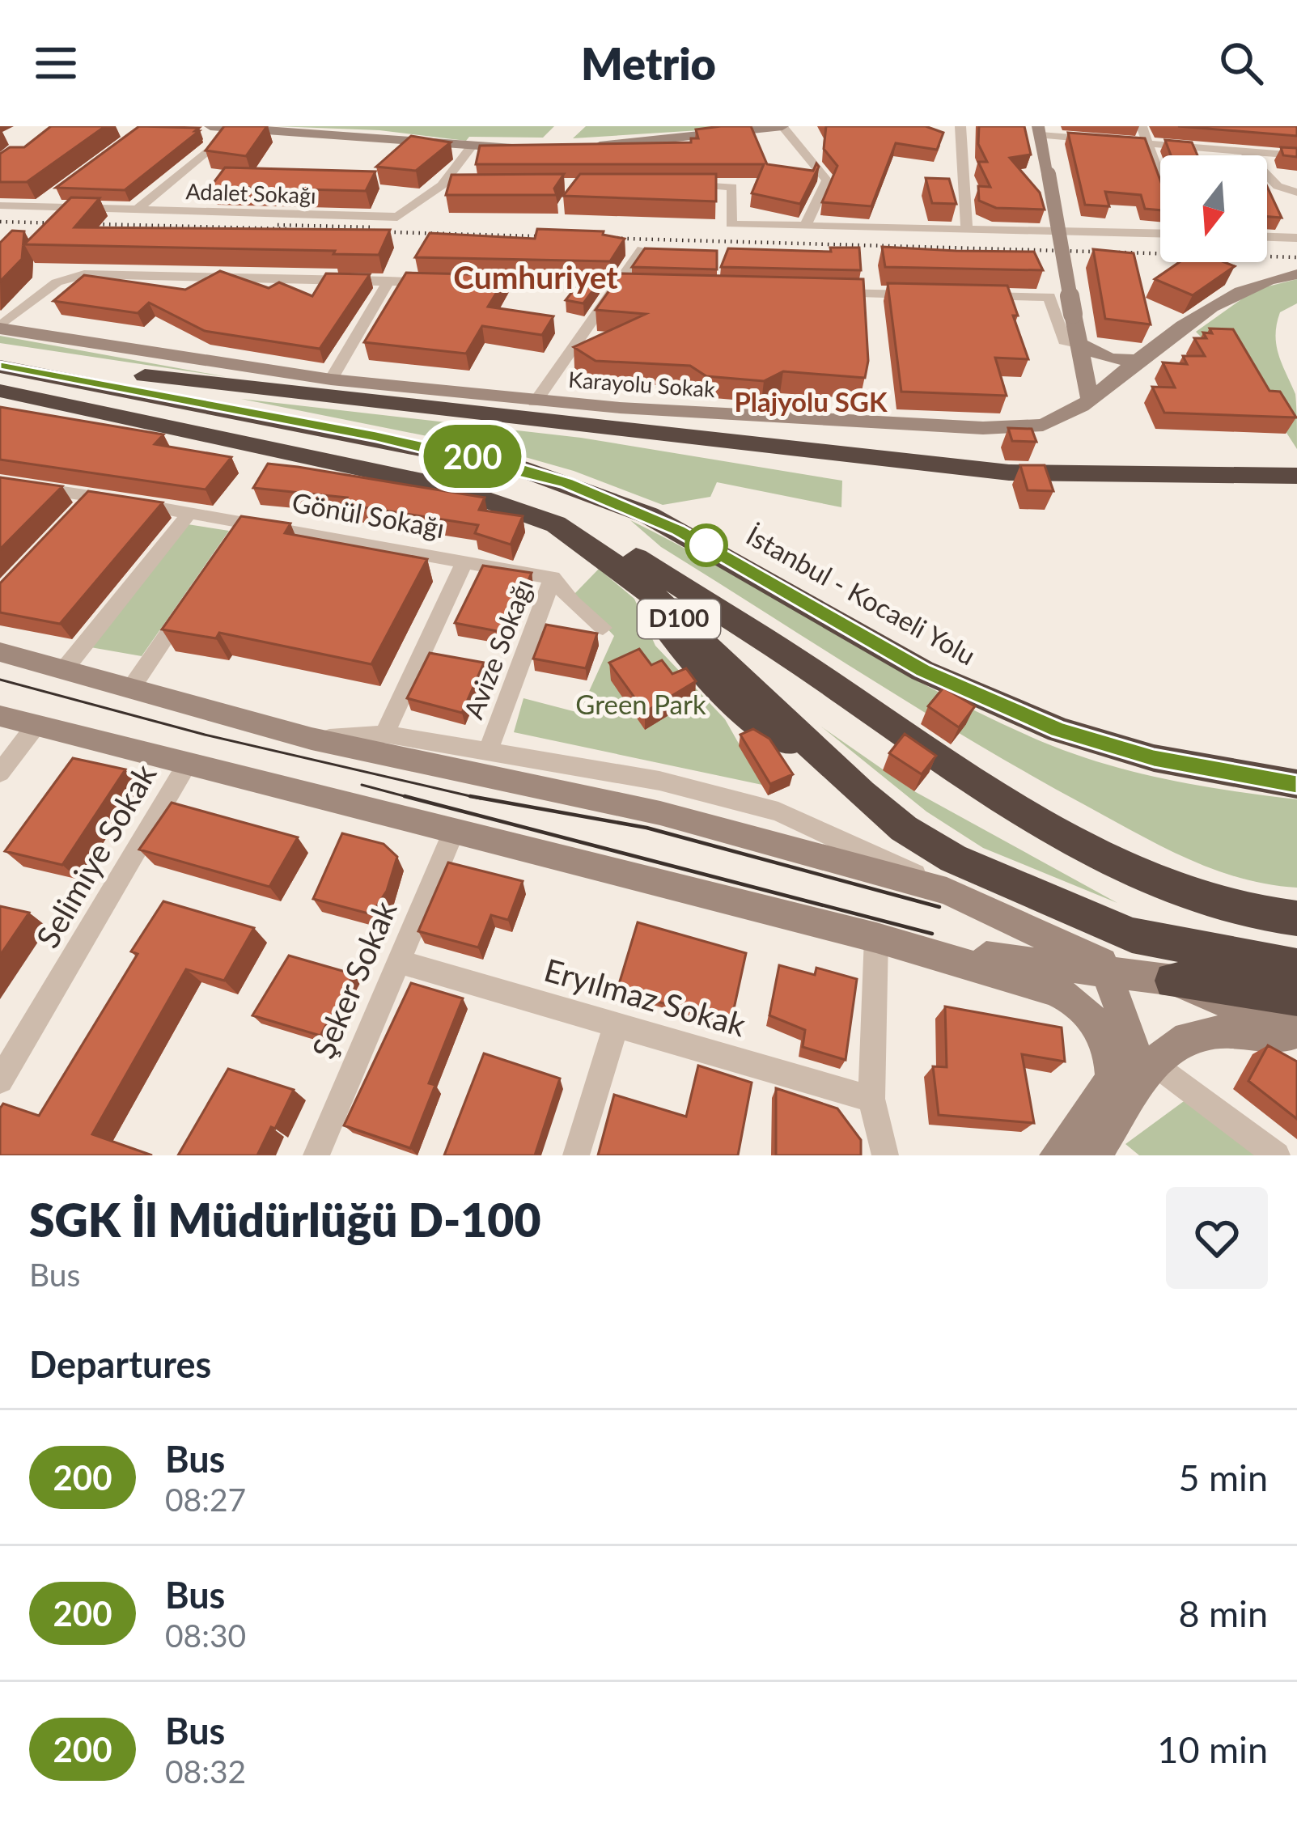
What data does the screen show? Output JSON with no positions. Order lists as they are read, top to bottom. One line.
{"streets":{"highway":["İstanbul - Kocaeli Yolu","D100"],"main road":["Karayolu Sokak"],"street":["Adalet Sokağı","Gönül Sokağı","Avize Sokağı","Selimiye Sokak","Şeker Sokak","Eryılmaz Sokak"]},"crossings":[["Gönül Sokağı","Avize Sokağı"],["Şeker Sokak","Eryılmaz Sokak"]],"districts":["Cumhuriyet","Plajyolu SGK"],"parks":["Green Park"],"lines":["bus line 200"],"north":"bottom","page":{"header":"Metrio","on_map":"200","heading":[["SGK İl Müdürlüğü D-100","Bus"],"Departures"],"list":[{"mark":"200","name":"Bus","note":"08:27","value":"5 min"},{"mark":"200","name":"Bus","note":"08:30","value":"8 min"},{"mark":"200","name":"Bus","note":"08:32","value":"10 min"}]}}
